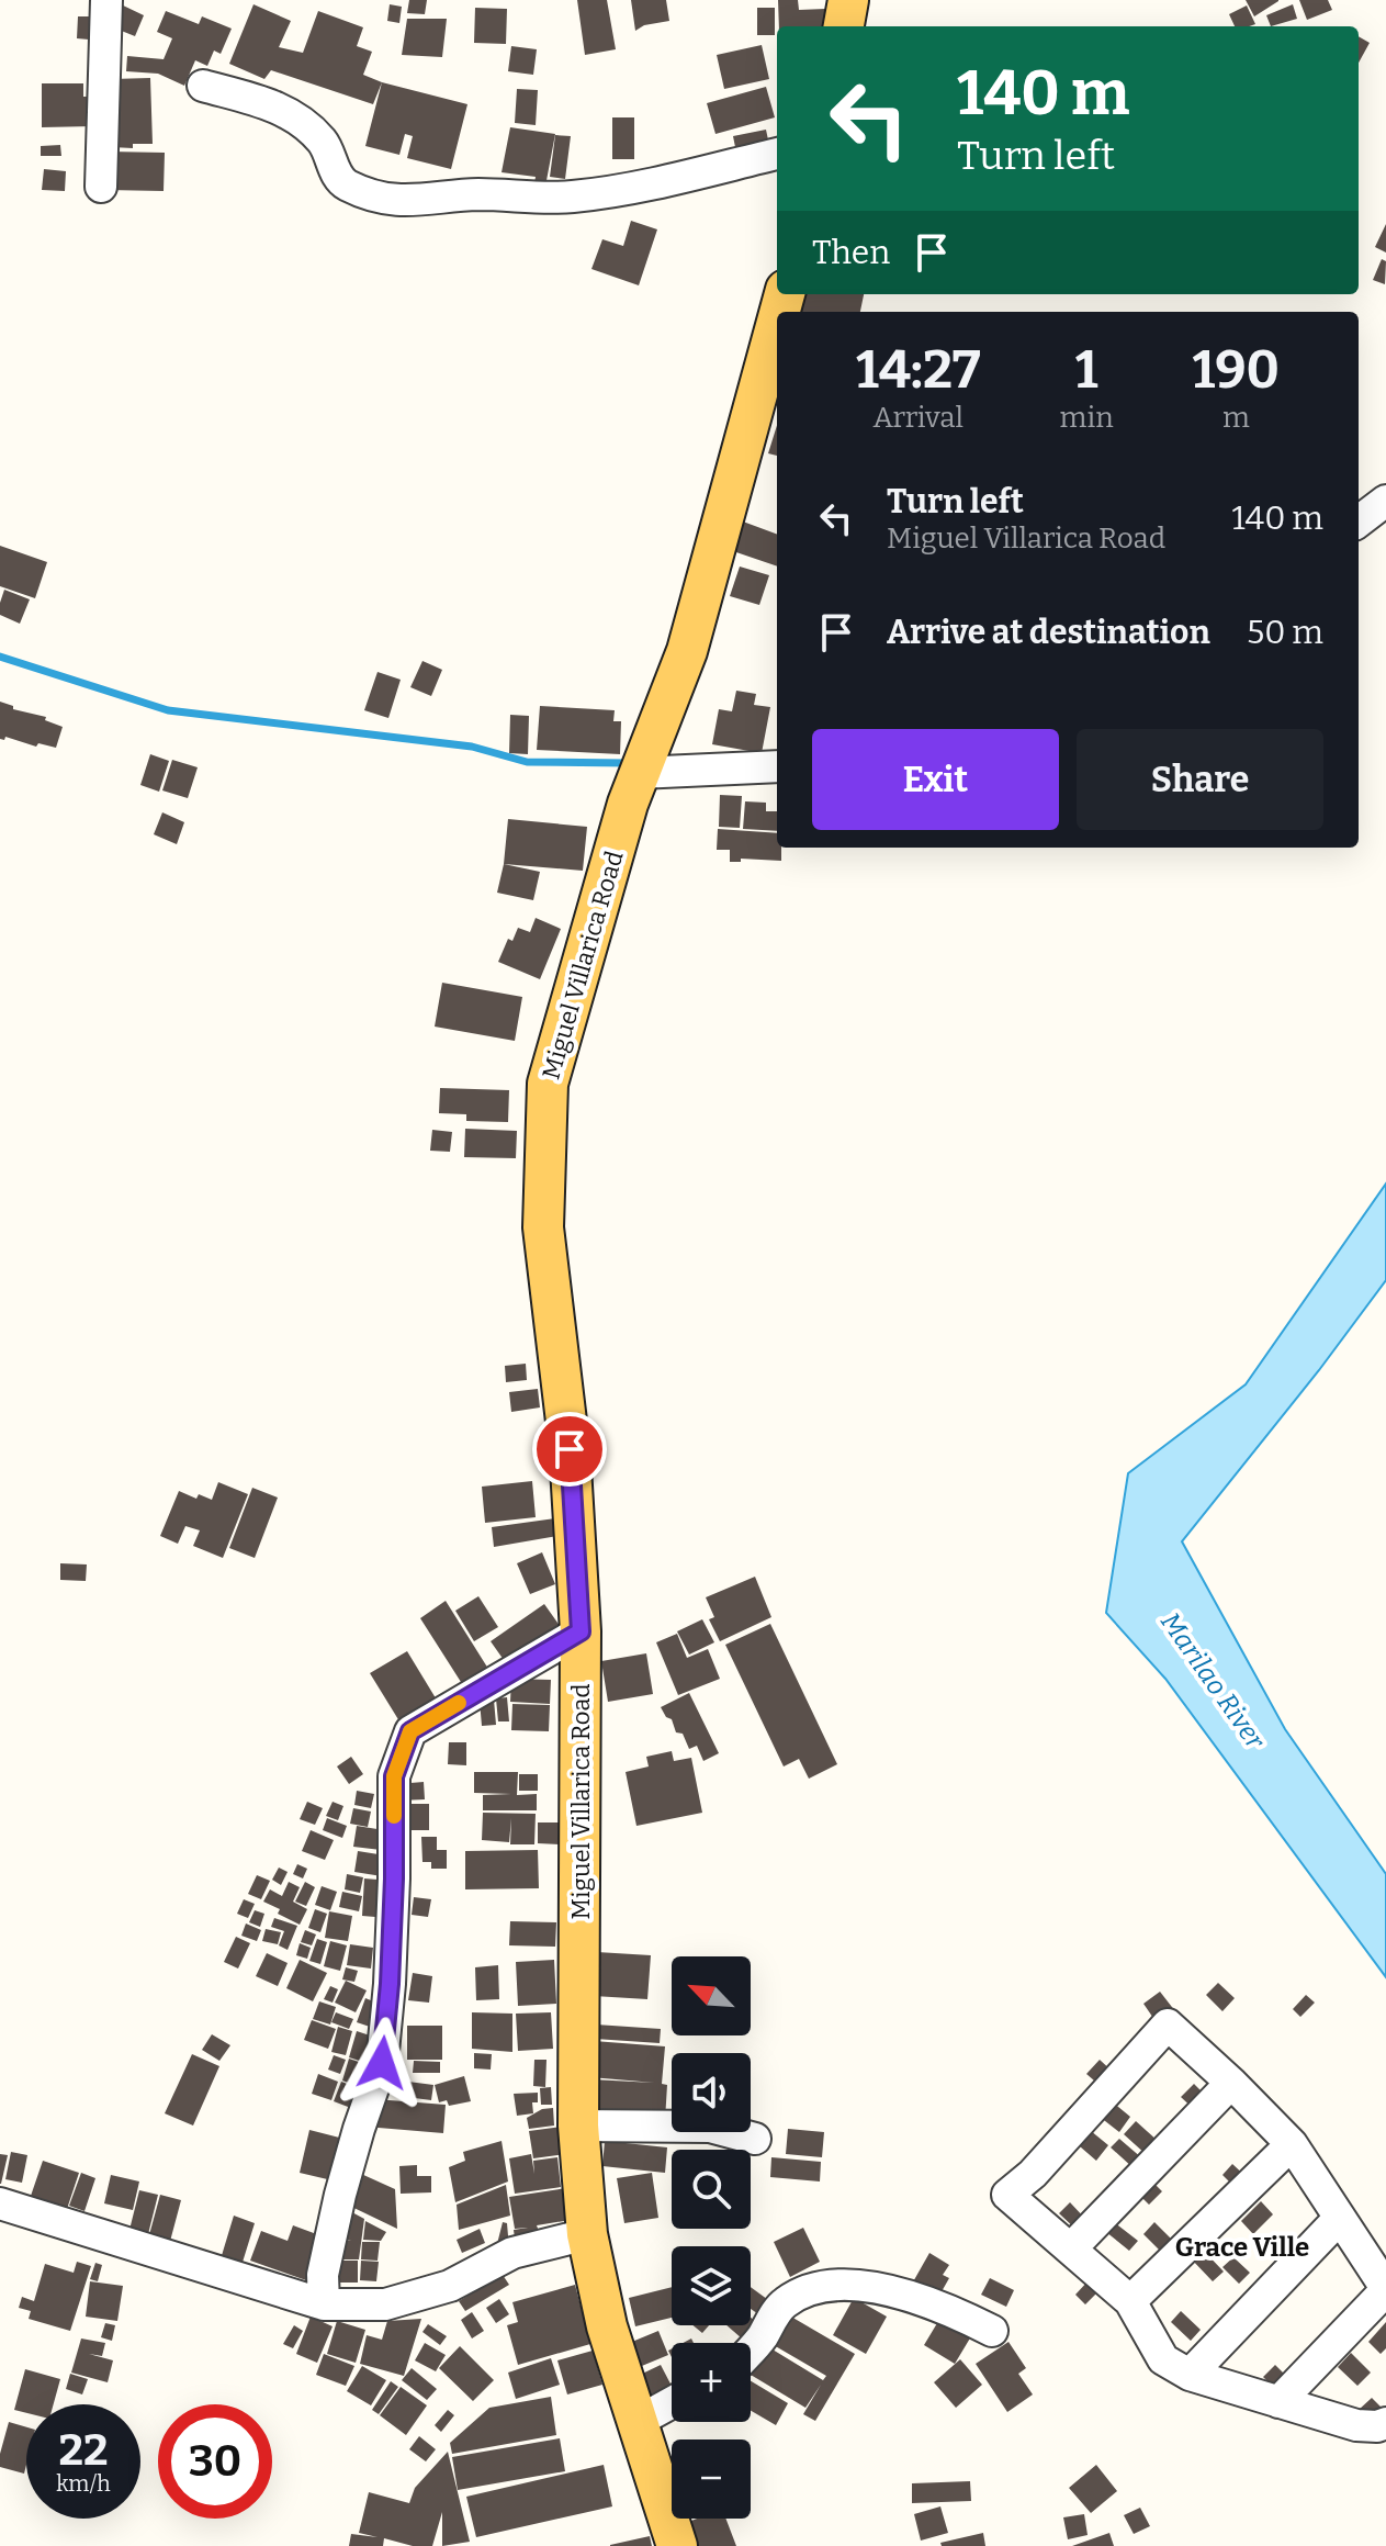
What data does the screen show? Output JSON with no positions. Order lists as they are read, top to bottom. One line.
{"streets":{"main road":["Miguel Villarica Road"]},"districts":["Grace Ville"],"water":["Marilao River"],"north":"top left","page":{"turn":["140 m","Turn left"],"then":"Then","eta":["14:27","Arrival","1","min","190","m"],"list":[{"name":"Turn left","note":"Miguel Villarica Road","value":"140 m"},{"name":"Arrive at destination","value":"50 m"}],"buttons":["Exit","Share"],"map_buttons":["+","−"],"speed":"22 km/h","limit":"30"}}
